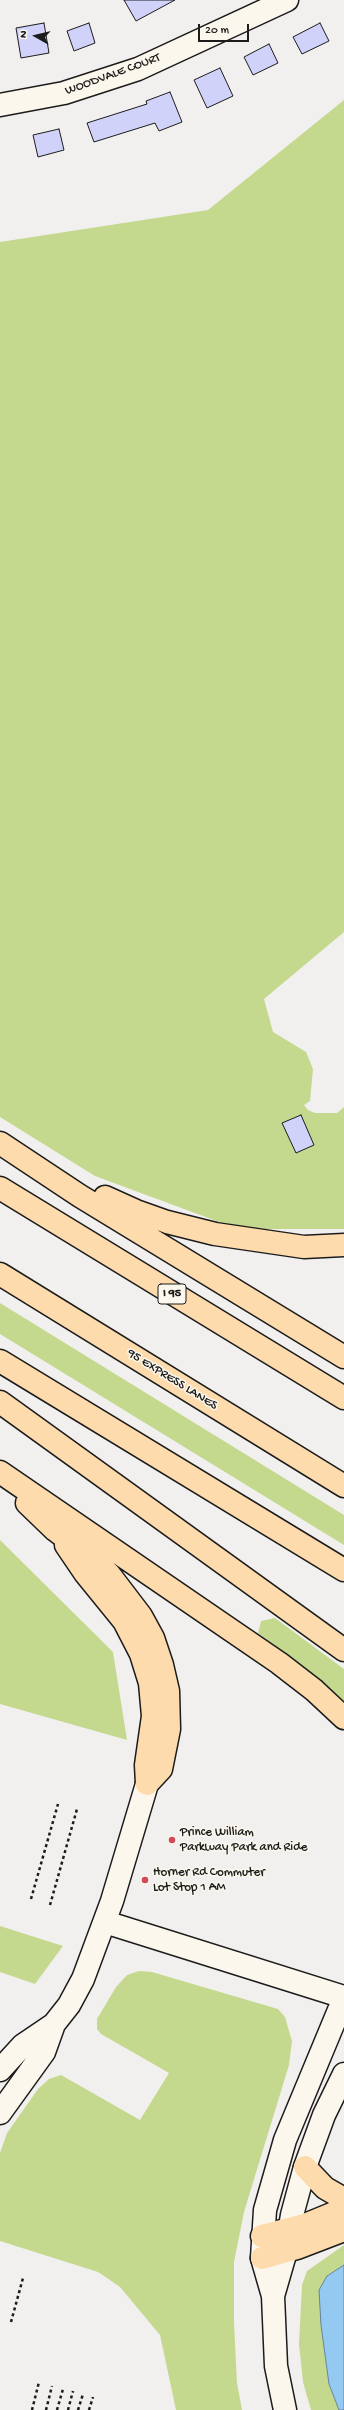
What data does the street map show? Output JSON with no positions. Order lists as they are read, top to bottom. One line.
{"streets":{"highway":["I 95","95 EXPRESS LANES"],"street":["WOODVALE COURT"]},"places":["Prince William Parkway Park and Ride","Horner Rd Commuter Lot Stop 1 AM"],"scale_bar":"20 m","north":"left"}
